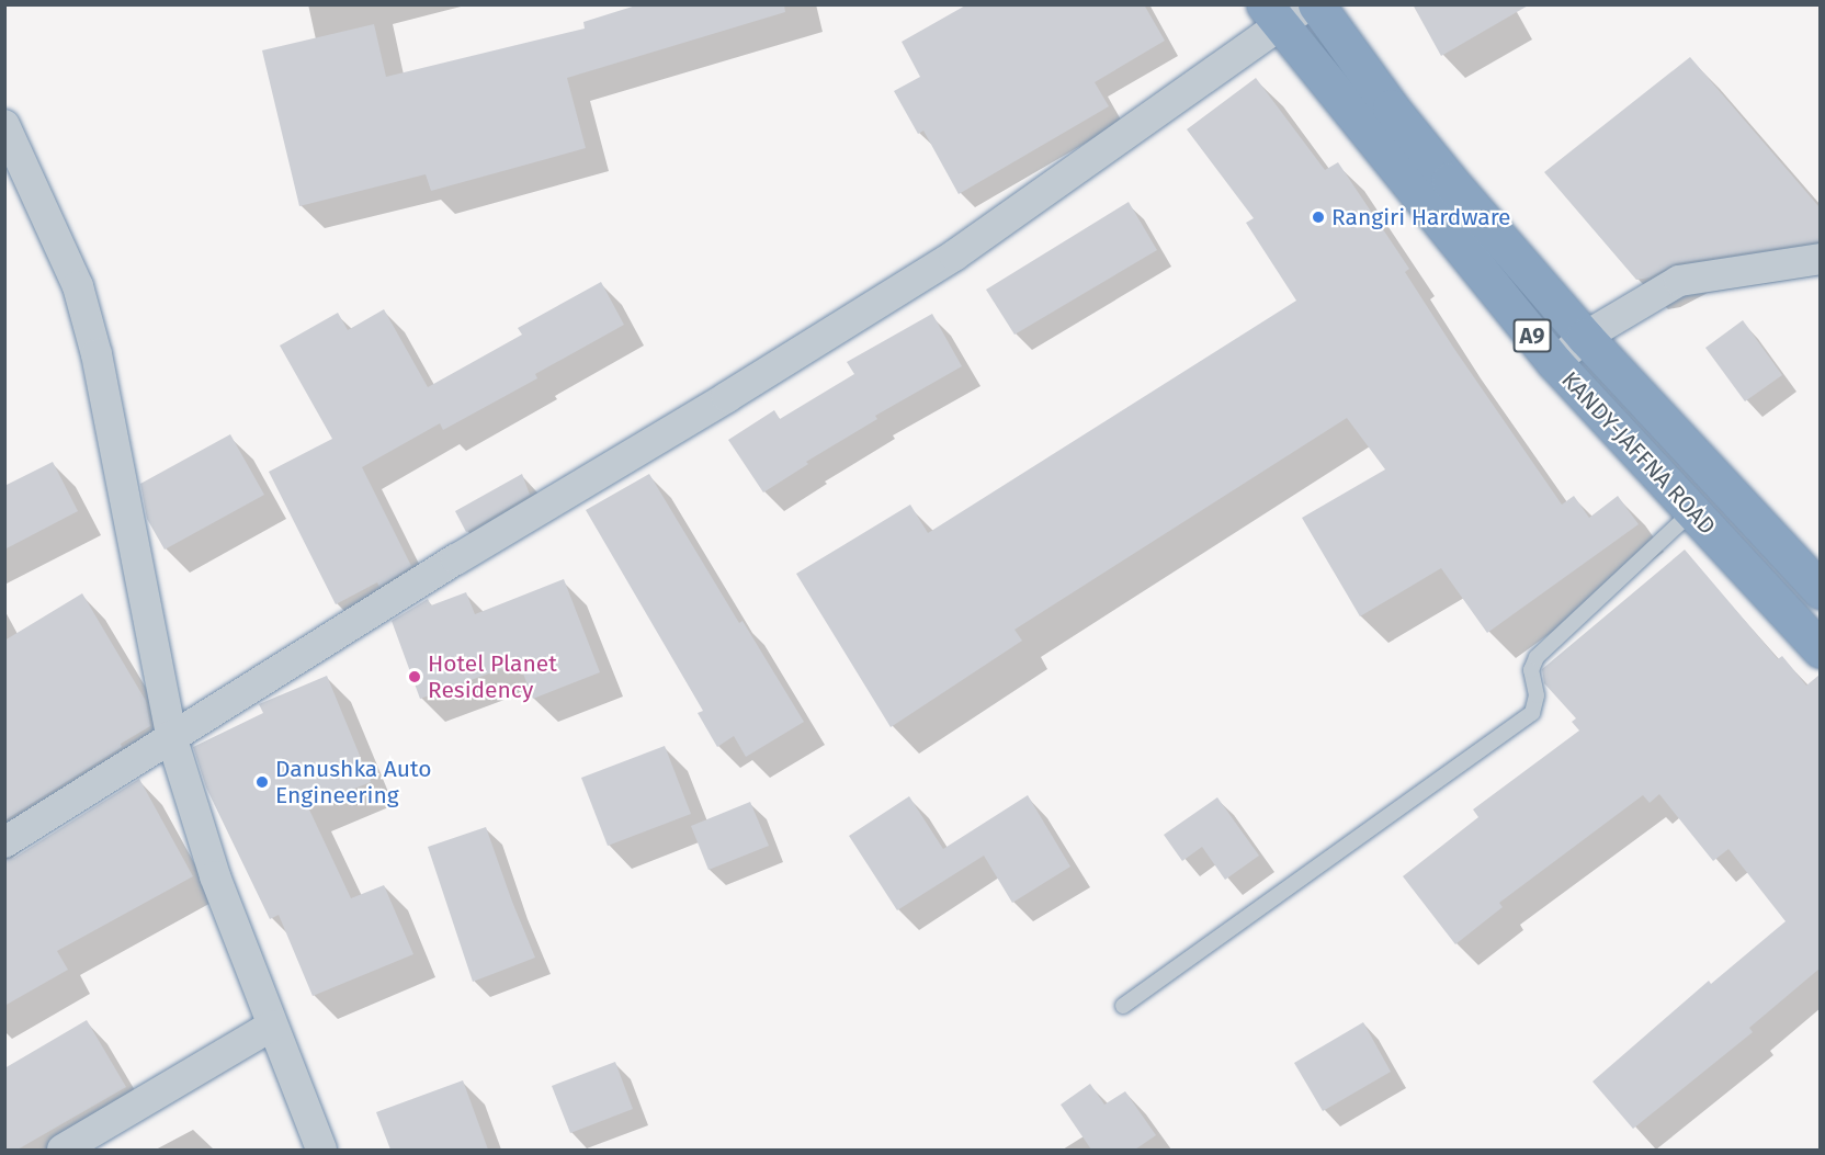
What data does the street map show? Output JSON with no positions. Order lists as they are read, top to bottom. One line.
{"streets":{"highway":["A9","KANDY-JAFFNA ROAD"]},"places":["Rangiri Hardware","Hotel Planet Residency","Danushka Auto Engineering"]}
